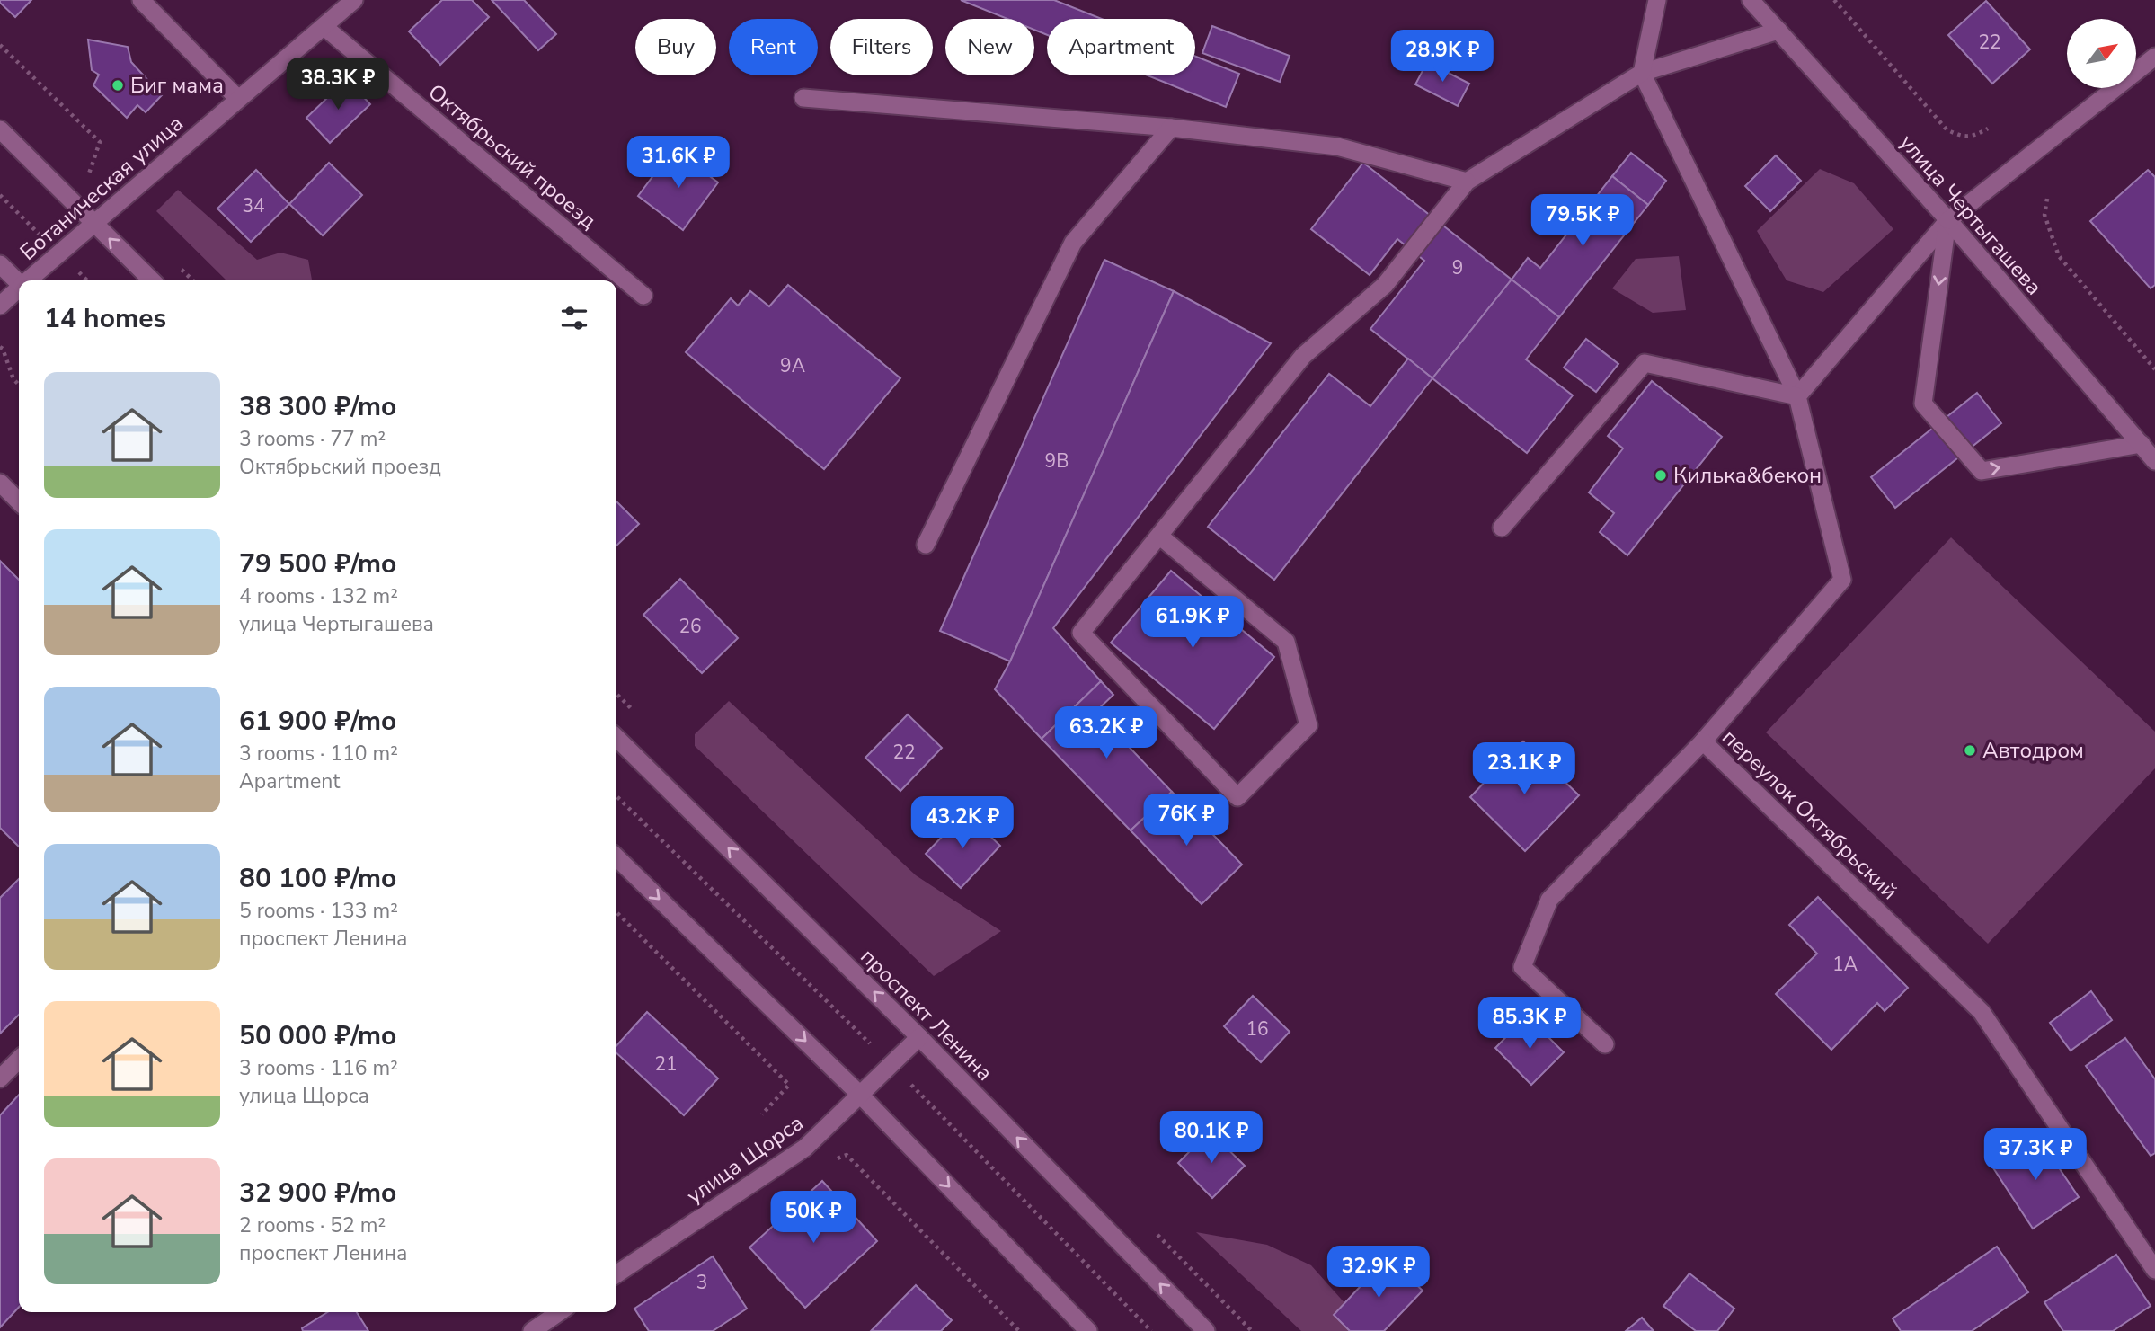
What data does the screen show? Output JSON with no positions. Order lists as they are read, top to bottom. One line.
{"streets":{"street":["Октябрьский проезд","Ботаническая улица","улица Чертыгашева","переулок Октябрьский","проспект Ленина","улица Щорса"]},"crossings":[["Октябрьский проезд","Ботаническая улица"],["проспект Ленина","улица Щорса"]],"places":["Биг мама","Килька&бекон","Автодром"],"house_numbers":["22","34","9","9А","9В","26","22","1А","16","21","3"],"north":"top right","page":{"chip":["Buy","Rent","Filters","New","Apartment"],"price":["28.9K ₽","38.3K ₽","31.6K ₽","79.5K ₽","61.9K ₽","63.2K ₽","23.1K ₽","76K ₽","43.2K ₽","85.3K ₽","80.1K ₽","37.3K ₽","50K ₽","32.9K ₽"],"heading":"14 homes","list":[{"name":"38 300 ₽/mo","note":"3 rooms · 77 m² · Октябрьский проезд"},{"name":"79 500 ₽/mo","note":"4 rooms · 132 m² · улица Чертыгашева"},{"name":"61 900 ₽/mo","note":"3 rooms · 110 m² · Apartment"},{"name":"80 100 ₽/mo","note":"5 rooms · 133 m² · проспект Ленина"},{"name":"50 000 ₽/mo","note":"3 rooms · 116 m² · улица Щорса"},{"name":"32 900 ₽/mo","note":"2 rooms · 52 m² · проспект Ленина"}]}}
